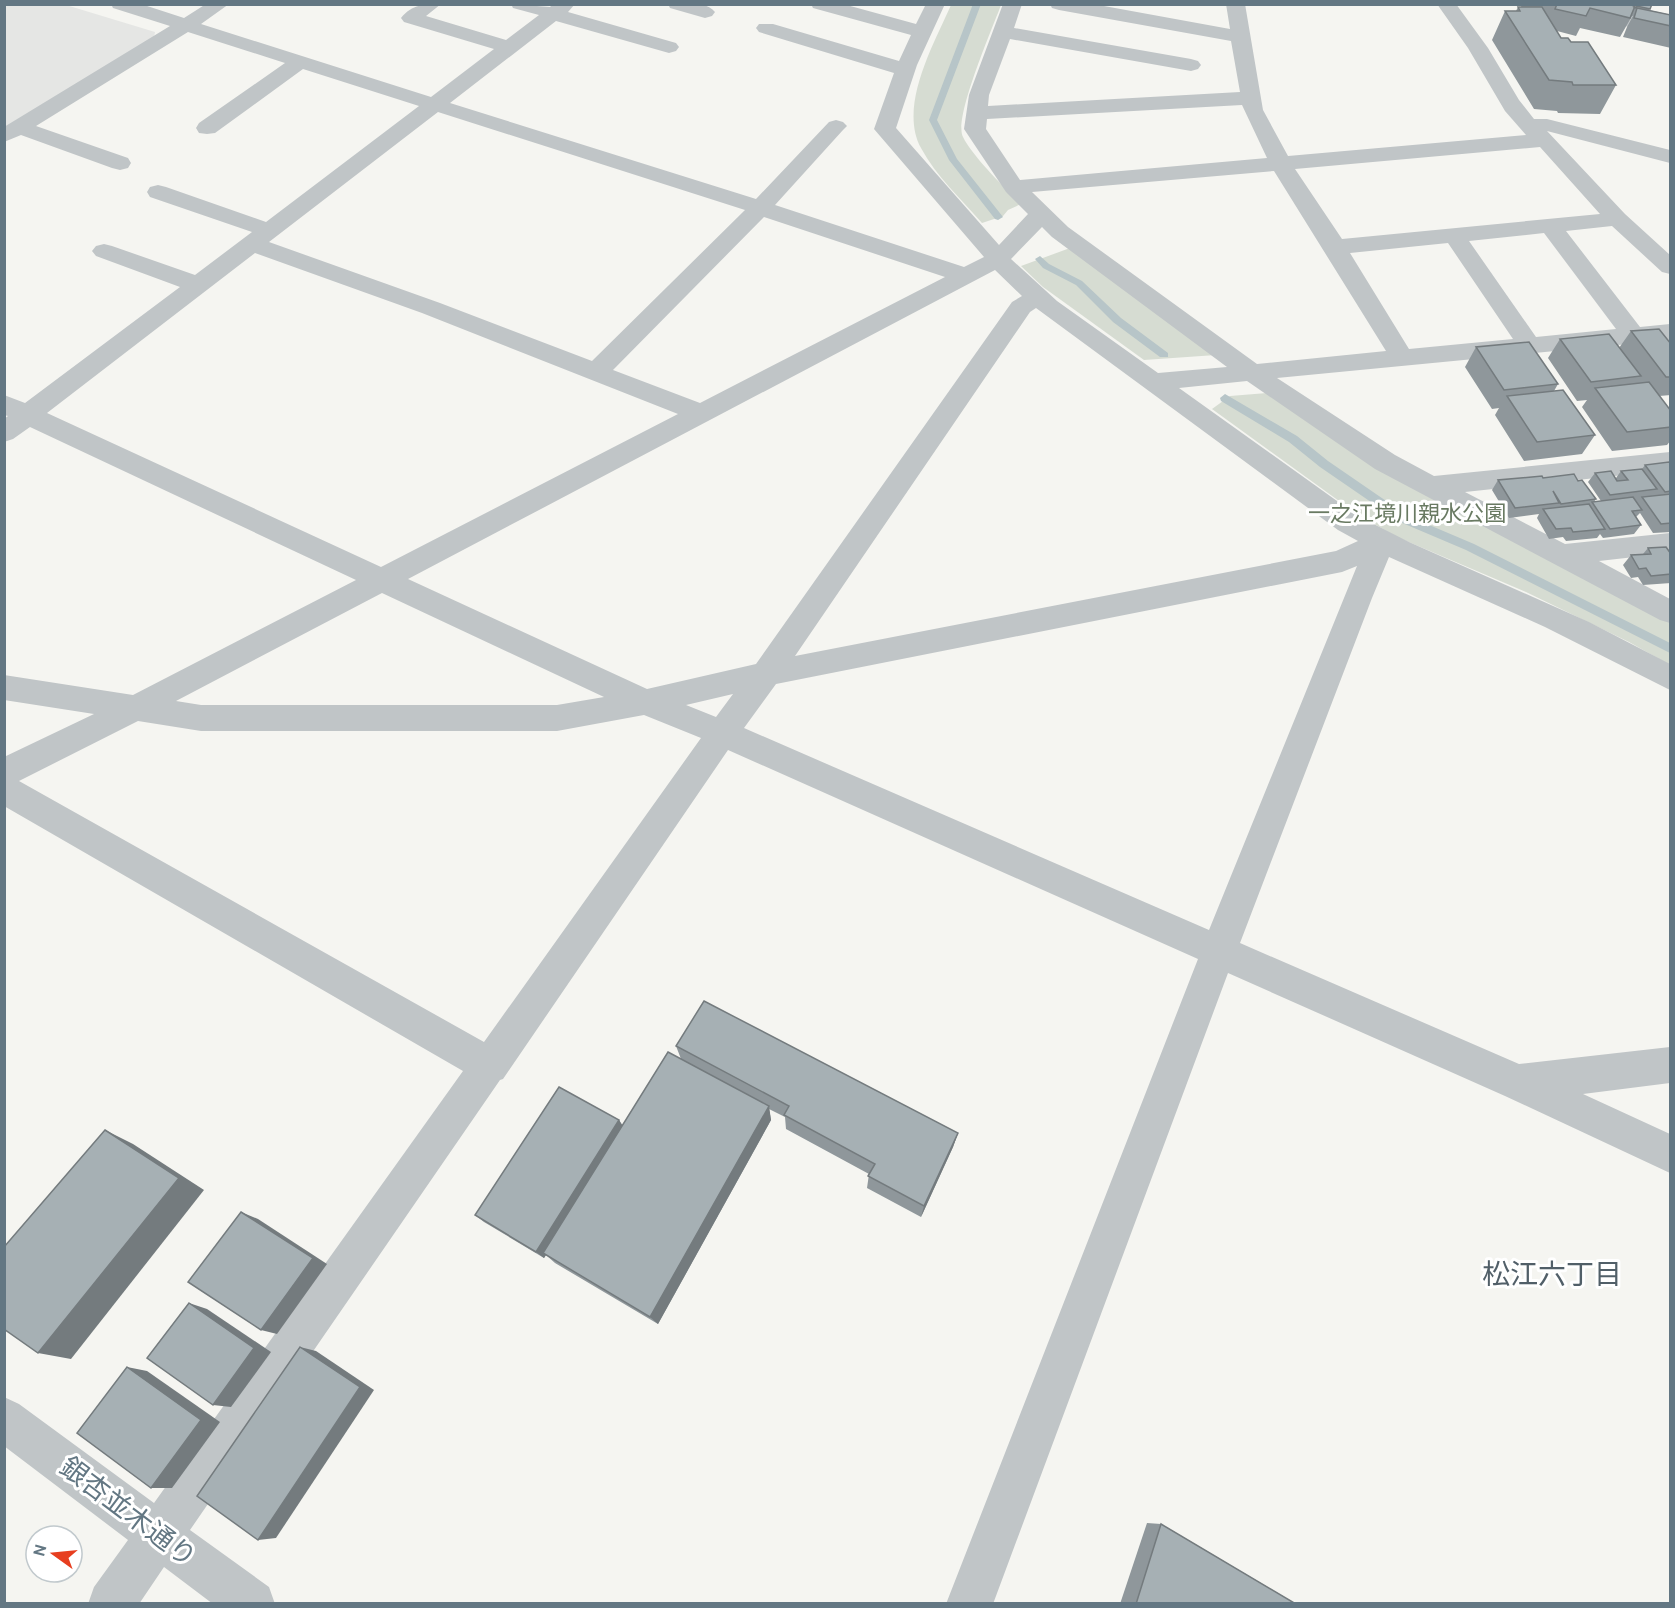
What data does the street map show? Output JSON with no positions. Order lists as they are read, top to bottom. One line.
{"streets":{"street":["銀杏並木通り"]},"districts":["松江六丁目"],"parks":["一之江境川親水公園"],"north":"left"}
